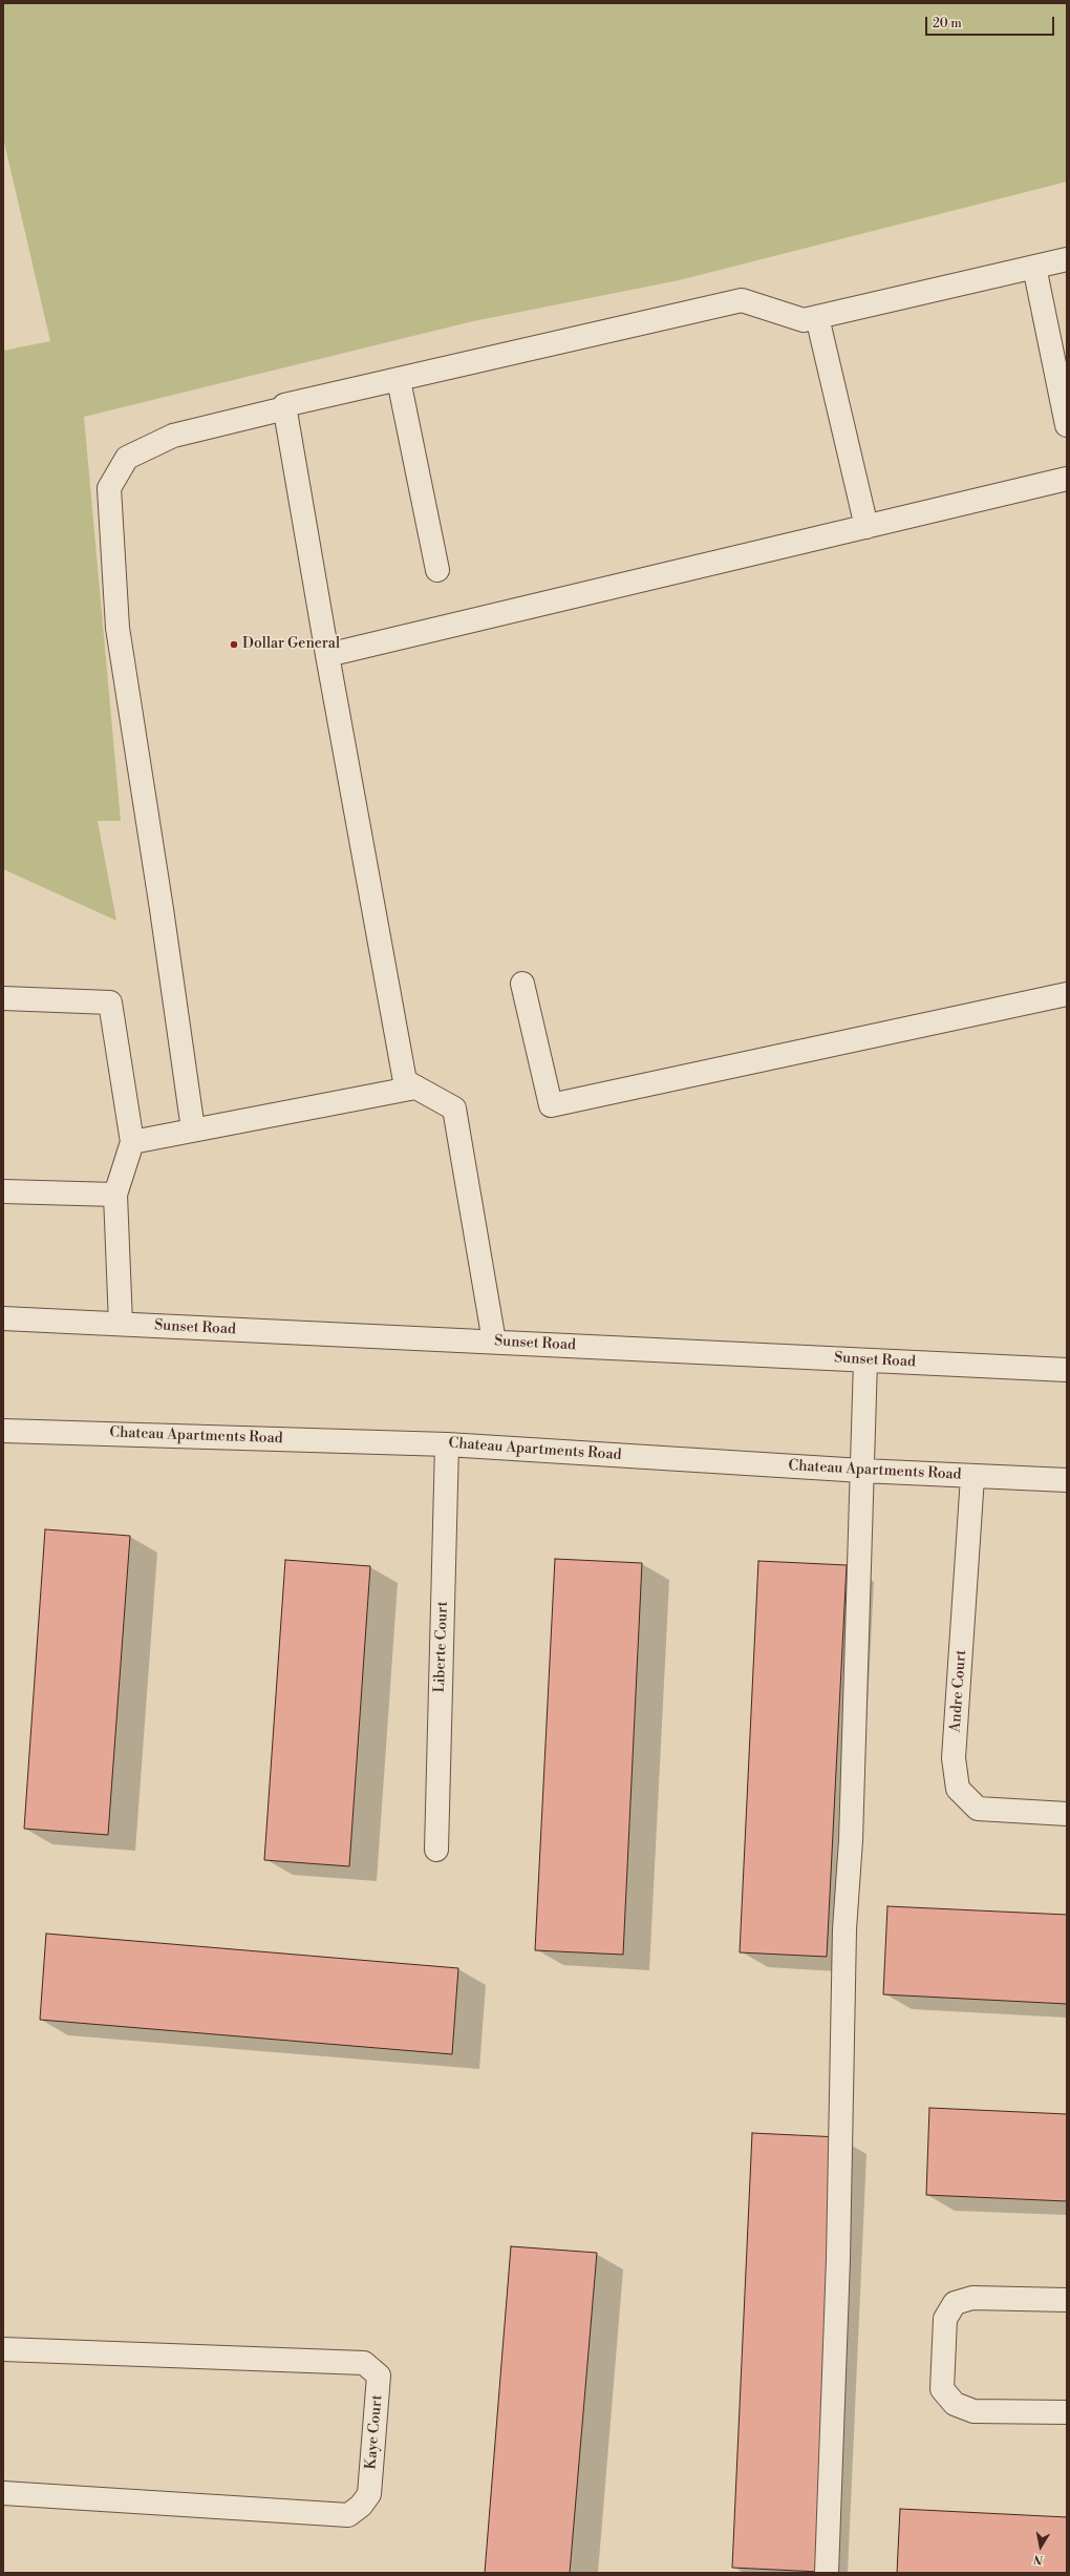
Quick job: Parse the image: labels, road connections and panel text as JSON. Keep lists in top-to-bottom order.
{
  "streets": {
    "street": [
      "Sunset Road",
      "Chateau Apartments Road",
      "Liberte Court",
      "Andre Court",
      "Kaye Court"
    ]
  },
  "crossings": [
    ["Chateau Apartments Road", "Liberte Court"],
    ["Chateau Apartments Road", "Andre Court"]
  ],
  "places": ["Dollar General"],
  "scale_bar": "20 m",
  "north": "bottom"
}
